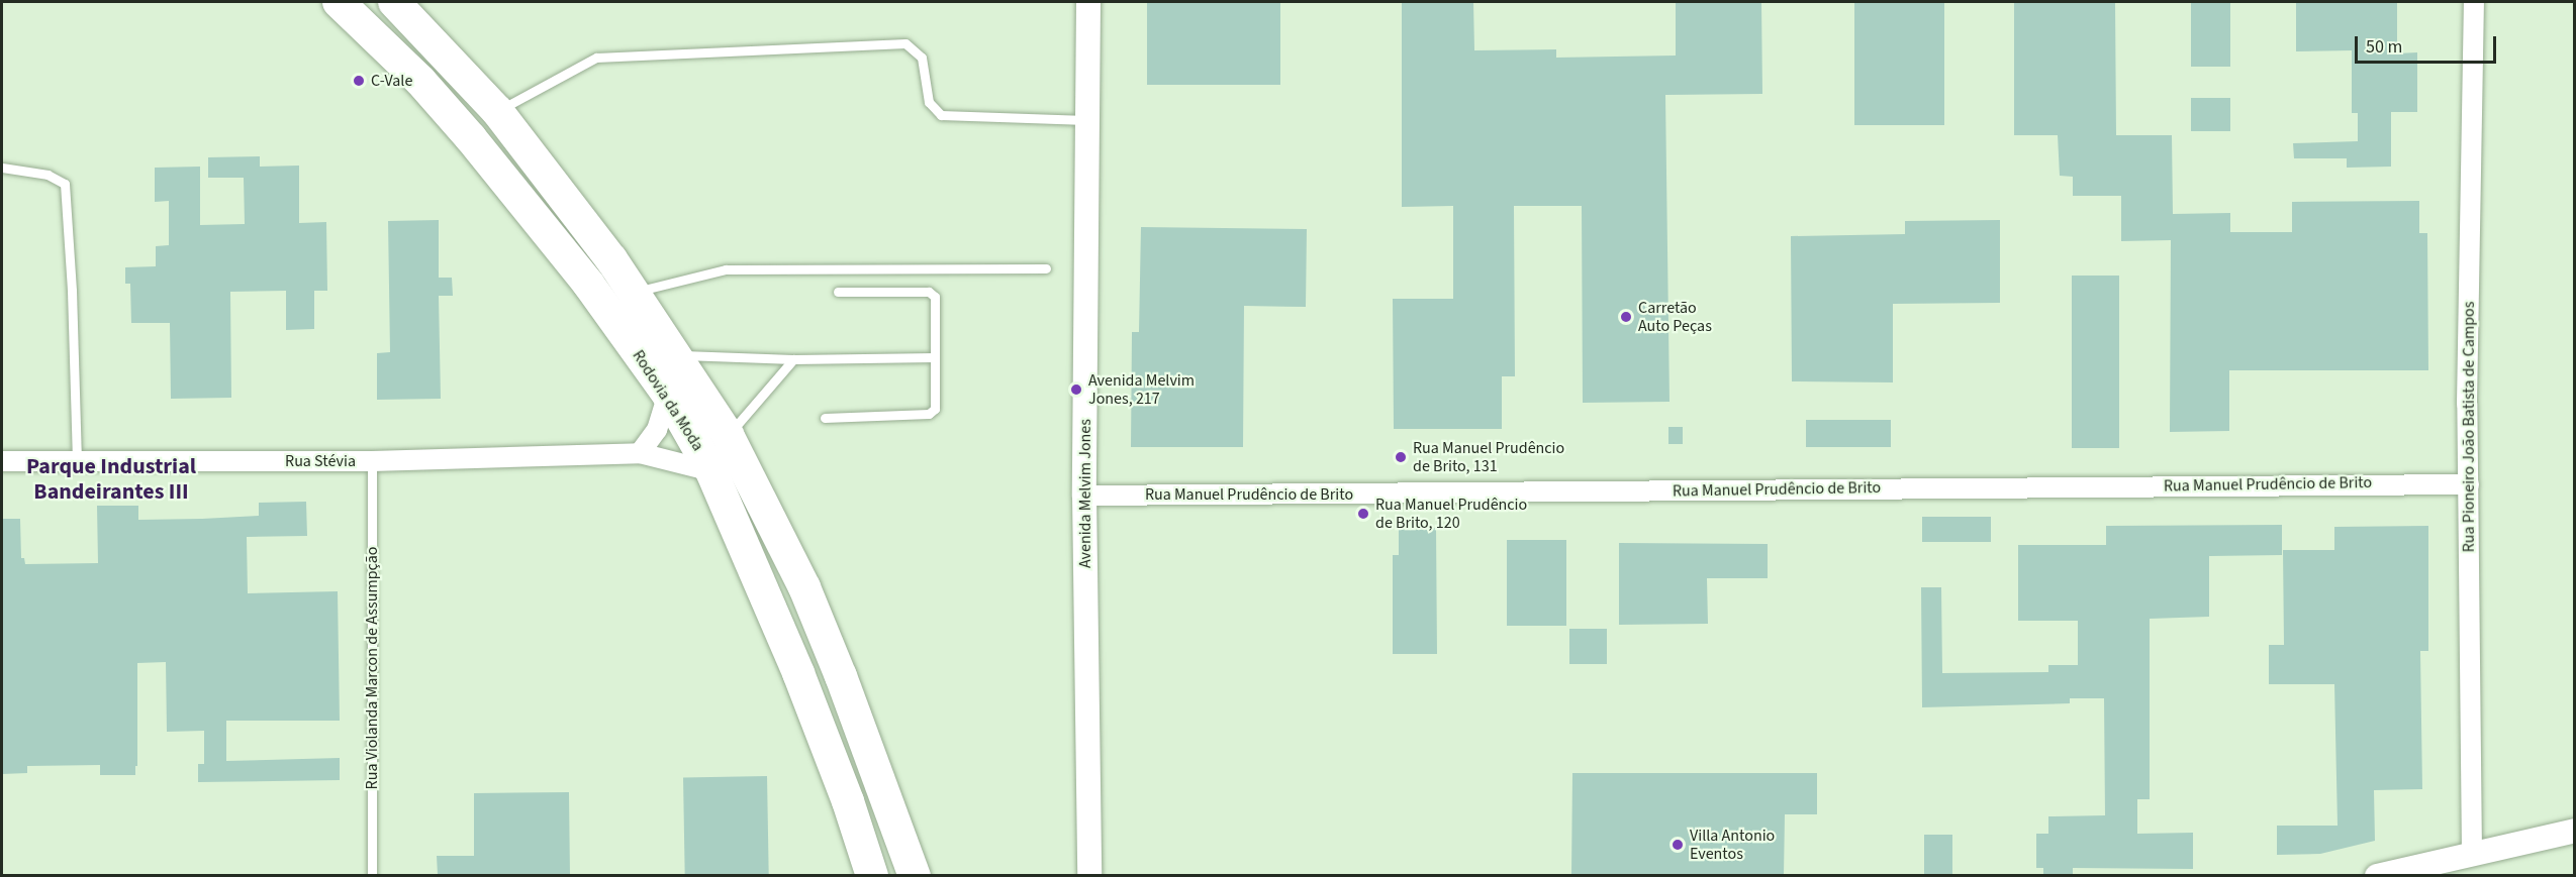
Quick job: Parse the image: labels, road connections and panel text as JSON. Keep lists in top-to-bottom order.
{
  "streets": {
    "highway": ["Rodovia da Moda"],
    "street": [
      "Rua Pioneiro João Batista de Campos",
      "Rua Stévia",
      "Rua Manuel Prudêncio de Brito",
      "Avenida Melvim Jones"
    ],
    "lane": ["Rua Violanda Marcon de Assumpção"]
  },
  "crossings": [
    ["Rodovia da Moda", "Rua Stévia"],
    ["Rua Pioneiro João Batista de Campos", "Rua Manuel Prudêncio de Brito"],
    ["Rua Stévia", "Rua Violanda Marcon de Assumpção"],
    ["Rua Manuel Prudêncio de Brito", "Avenida Melvim Jones"]
  ],
  "districts": ["Parque Industrial Bandeirantes III"],
  "places": [
    "C-Vale",
    "Carretão Auto Peças",
    "Avenida Melvim Jones, 217",
    "Rua Manuel Prudêncio de Brito, 131",
    "Rua Manuel Prudêncio de Brito, 120",
    "Villa Antonio Eventos"
  ],
  "scale_bar": "50 m"
}
